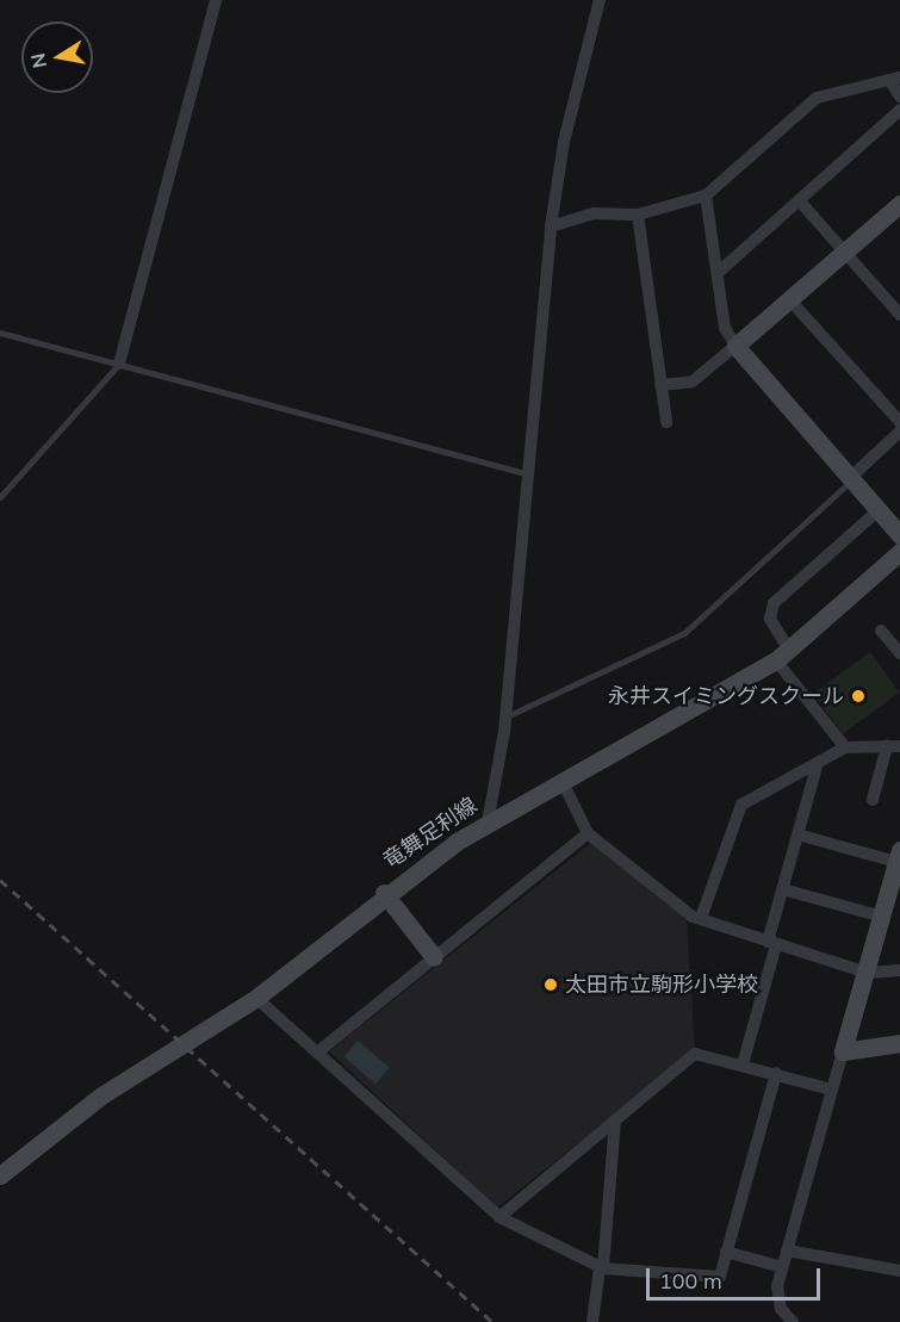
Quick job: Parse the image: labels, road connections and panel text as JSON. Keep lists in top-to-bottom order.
{
  "streets": {
    "main road": ["竜舞足利線"]
  },
  "places": ["永井スイミングスクール", "太田市立駒形小学校"],
  "scale_bar": "100 m",
  "north": "left"
}
